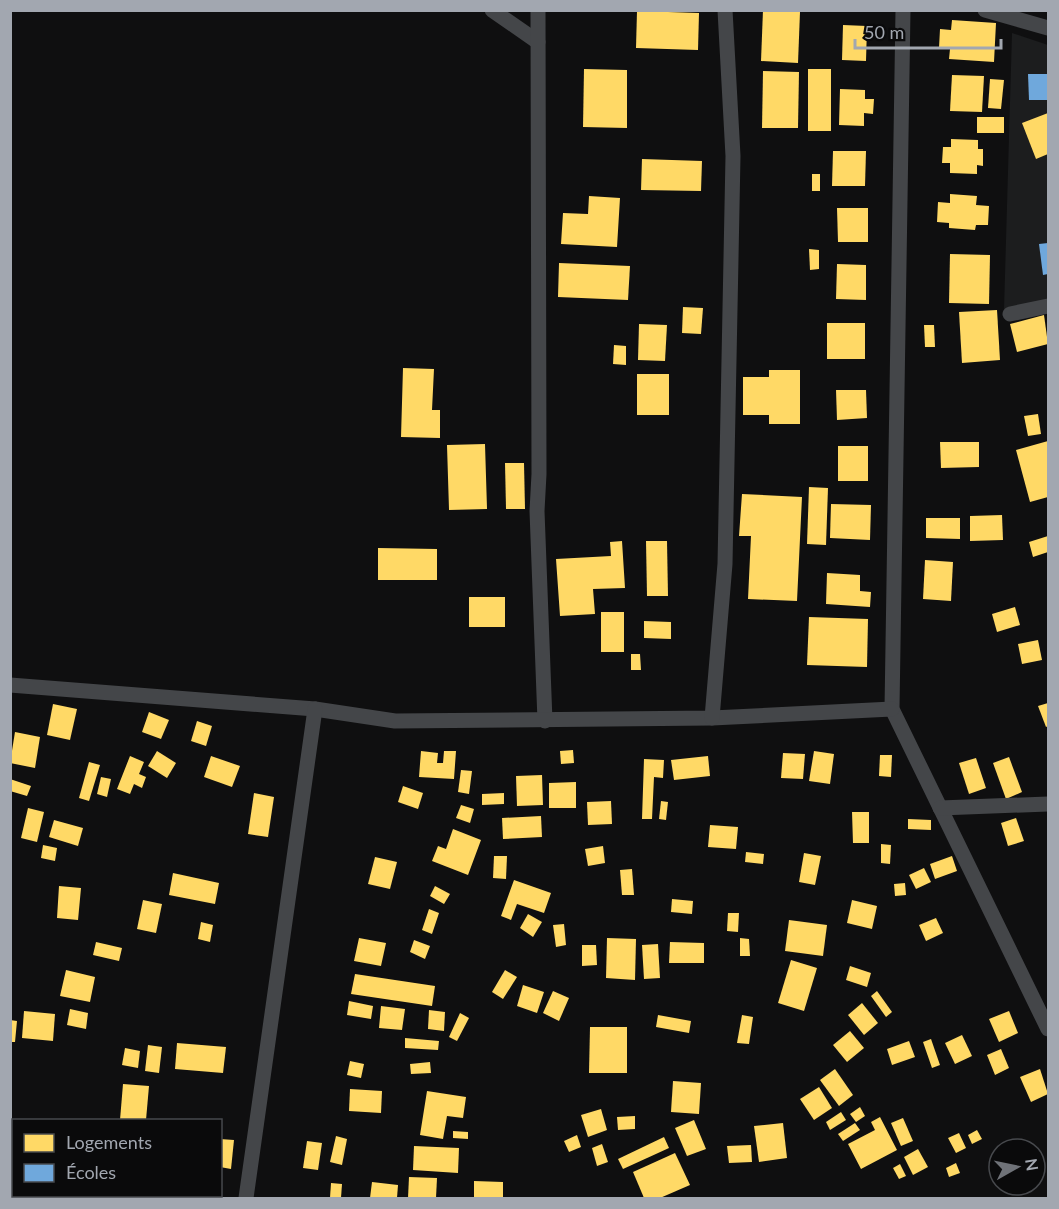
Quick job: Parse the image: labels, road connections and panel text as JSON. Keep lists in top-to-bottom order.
{
  "legend": ["Logements", "Écoles"],
  "scale_bar": "50 m",
  "north": "right"
}
